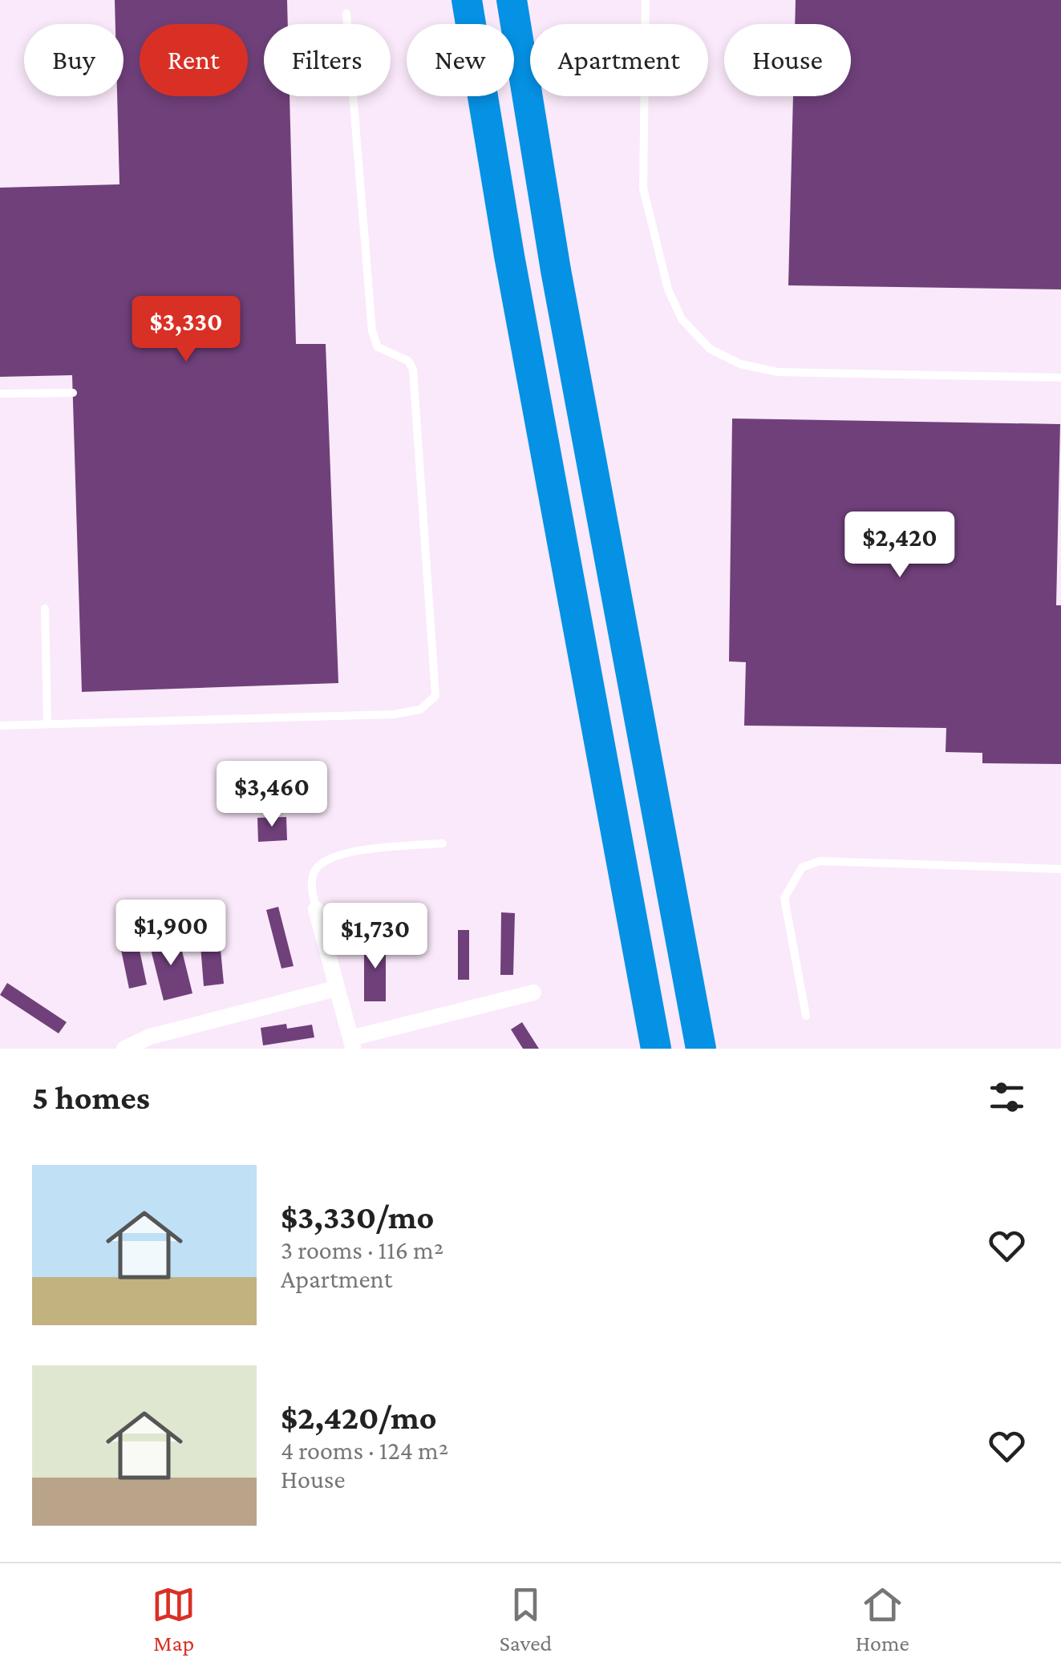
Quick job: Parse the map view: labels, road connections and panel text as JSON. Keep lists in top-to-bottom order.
{
  "page": {
    "chip": [
      "Buy",
      "Rent",
      "Filters",
      "New",
      "Apartment",
      "House"
    ],
    "price": [
      "$3,330",
      "$2,420",
      "$3,460",
      "$1,900",
      "$1,730"
    ],
    "heading": "5 homes",
    "list": [
      {
        "name": "$3,330/mo",
        "note": "3 rooms · 116 m² · Apartment"
      },
      {
        "name": "$2,420/mo",
        "note": "4 rooms · 124 m² · House"
      }
    ],
    "tabs": ["Map", "Saved", "Home"]
  }
}
